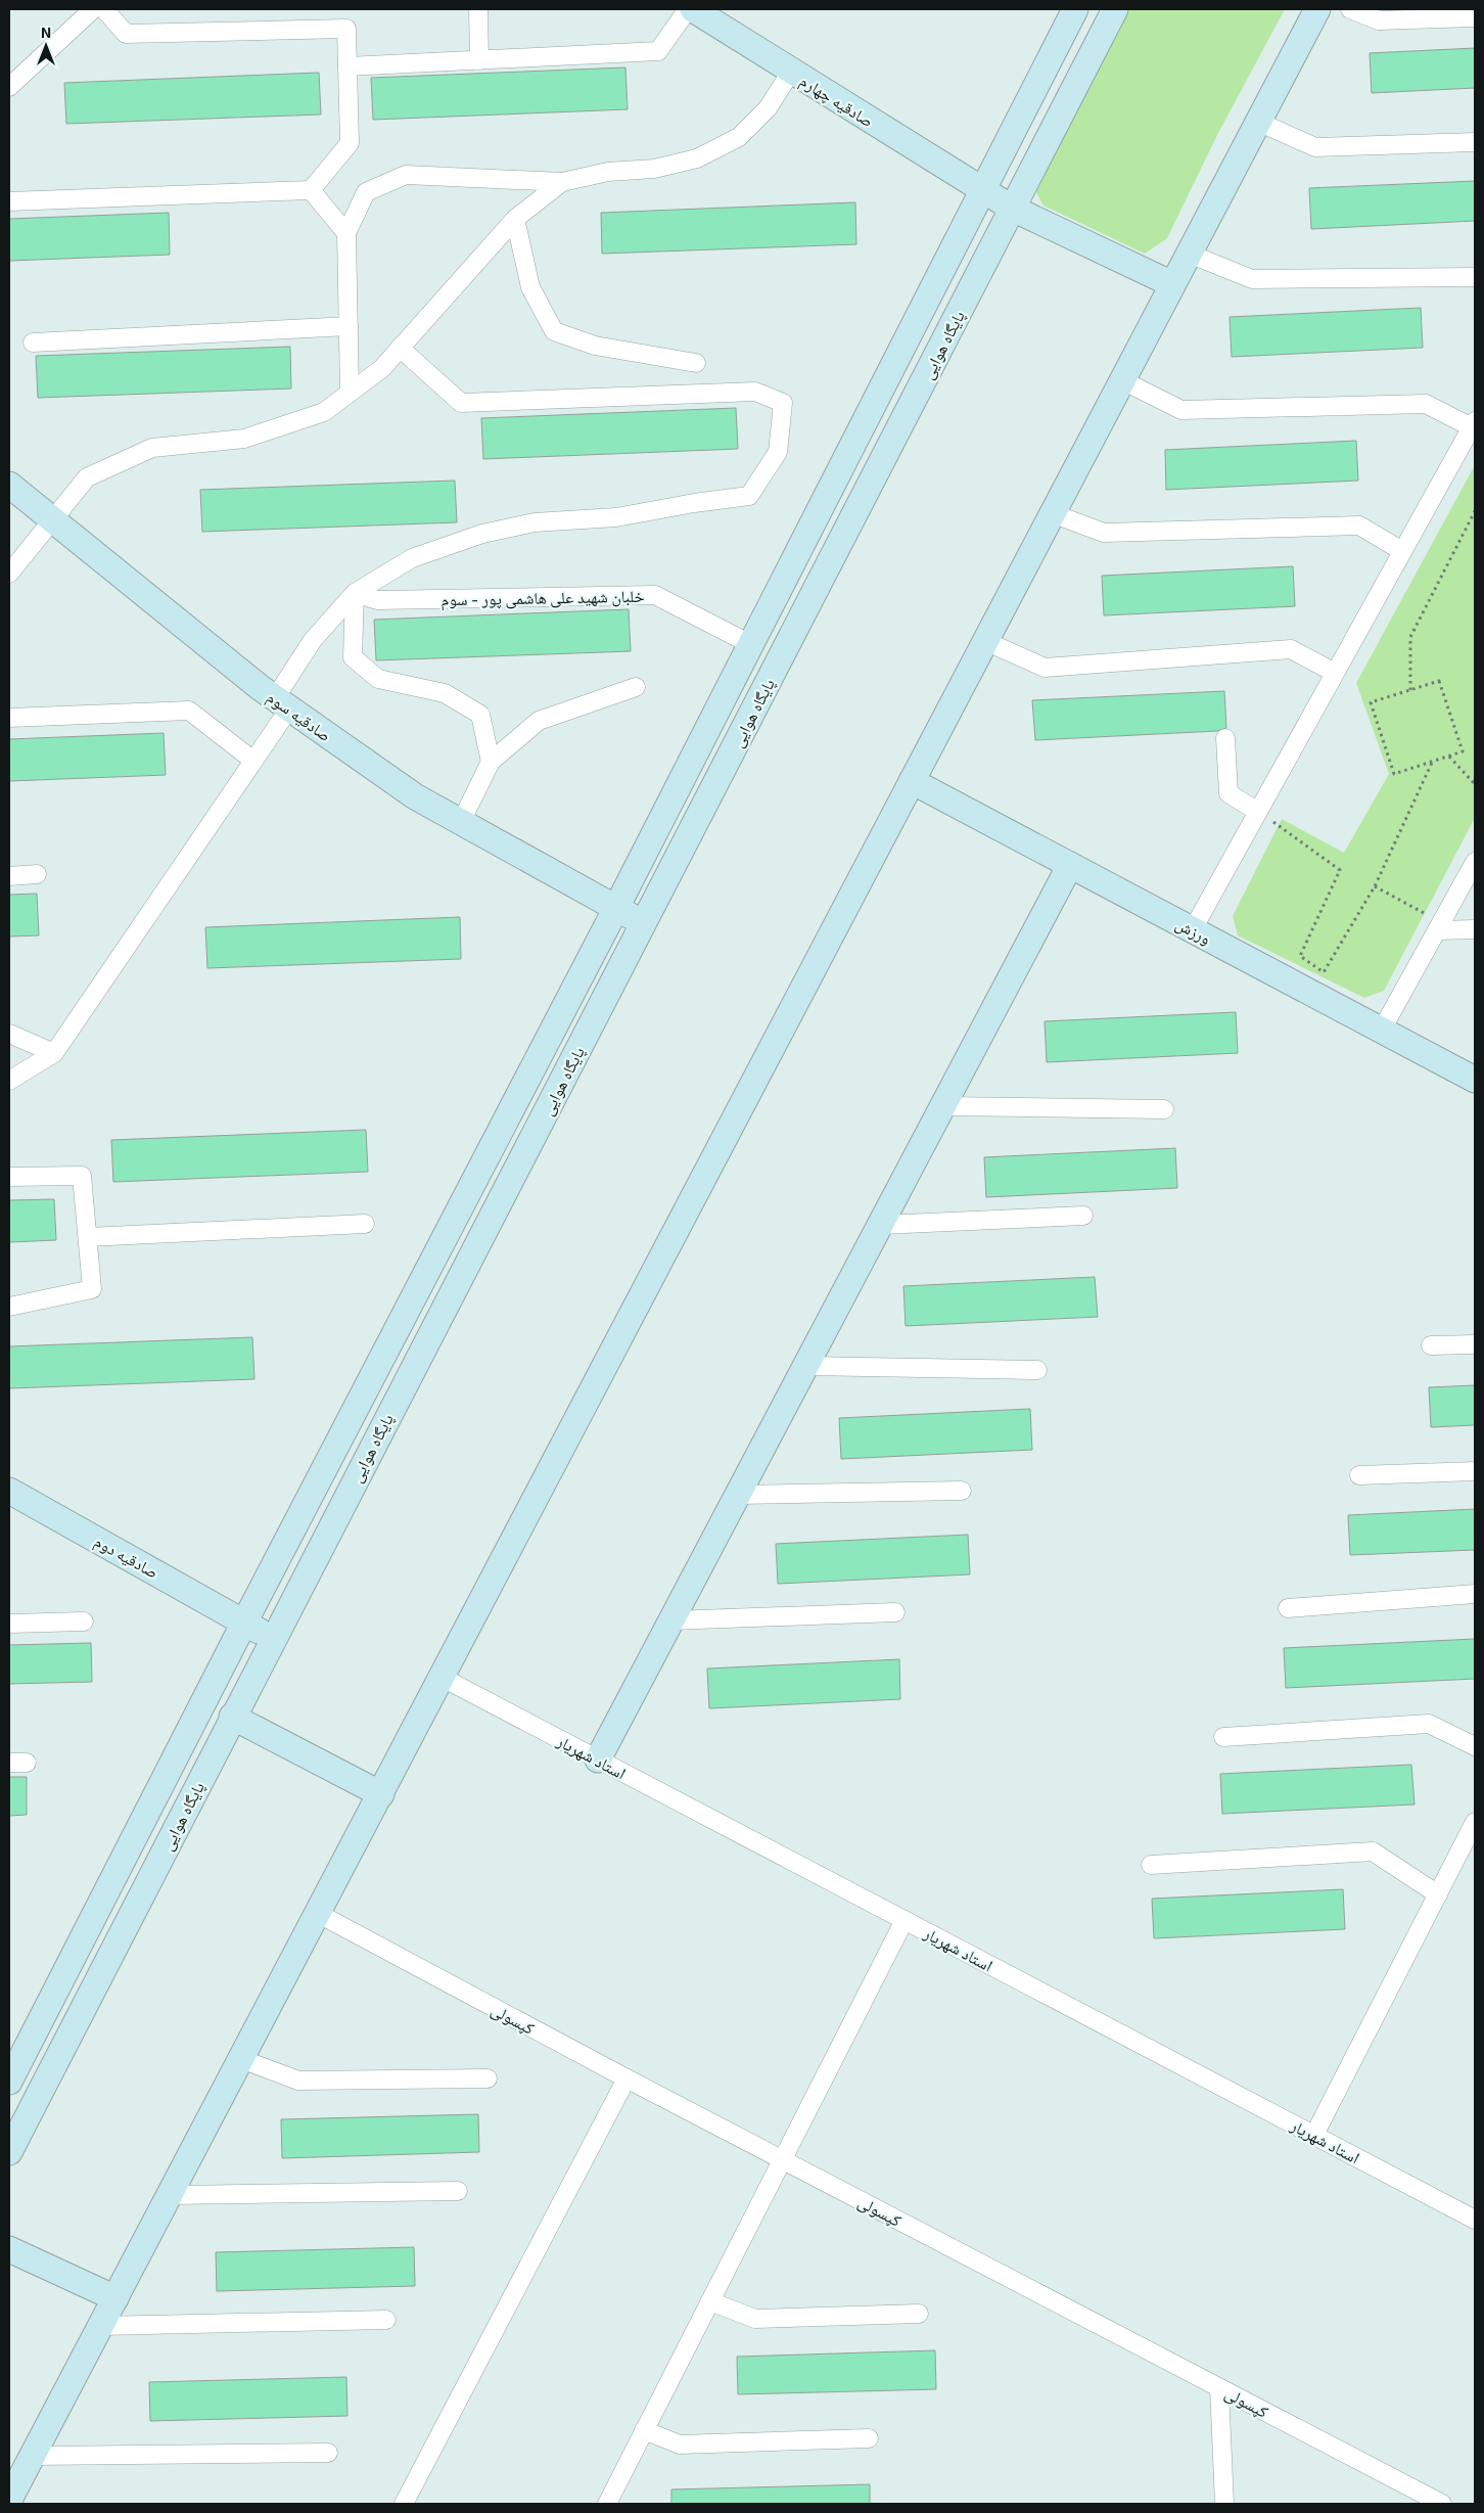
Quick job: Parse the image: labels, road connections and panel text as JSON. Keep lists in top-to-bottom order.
{
  "streets": {
    "street": [
      "صادقیه چهارم",
      "پایگاه هوایی",
      "خلبان شهید علی هاشمی پور - سوم",
      "صادقیه سوم",
      "ورزش",
      "صادقیه دوم",
      "استاد شهریار",
      "کپسولی"
    ]
  },
  "crossings": [
    ["صادقیه چهارم", "پایگاه هوایی"],
    ["پایگاه هوایی", "خلبان شهید علی هاشمی پور - سوم"],
    ["پایگاه هوایی", "صادقیه سوم"],
    ["پایگاه هوایی", "صادقیه دوم"]
  ],
  "north": "top"
}
